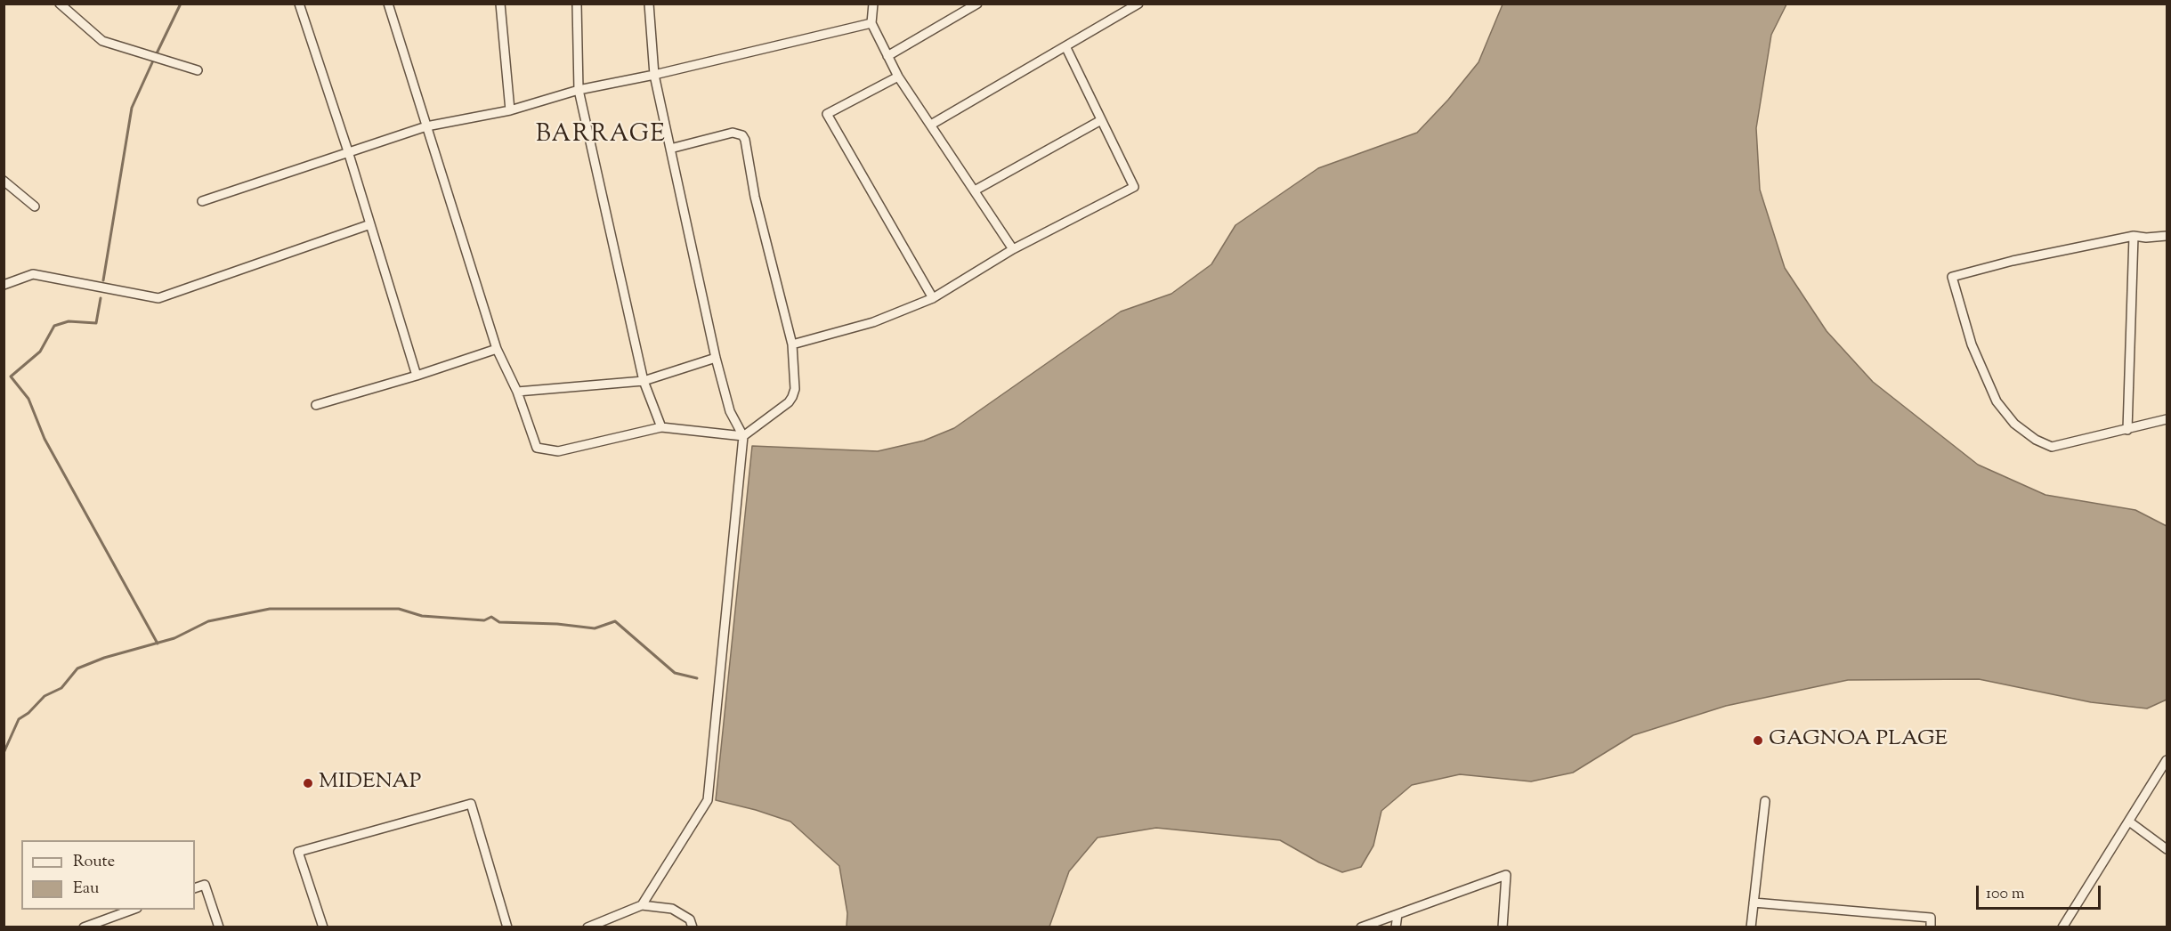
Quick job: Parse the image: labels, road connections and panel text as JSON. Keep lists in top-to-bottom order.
{
  "districts": ["BARRAGE"],
  "places": ["GAGNOA PLAGE", "MIDENAP"],
  "legend": ["Route", "Eau"],
  "scale_bar": "100 m"
}
